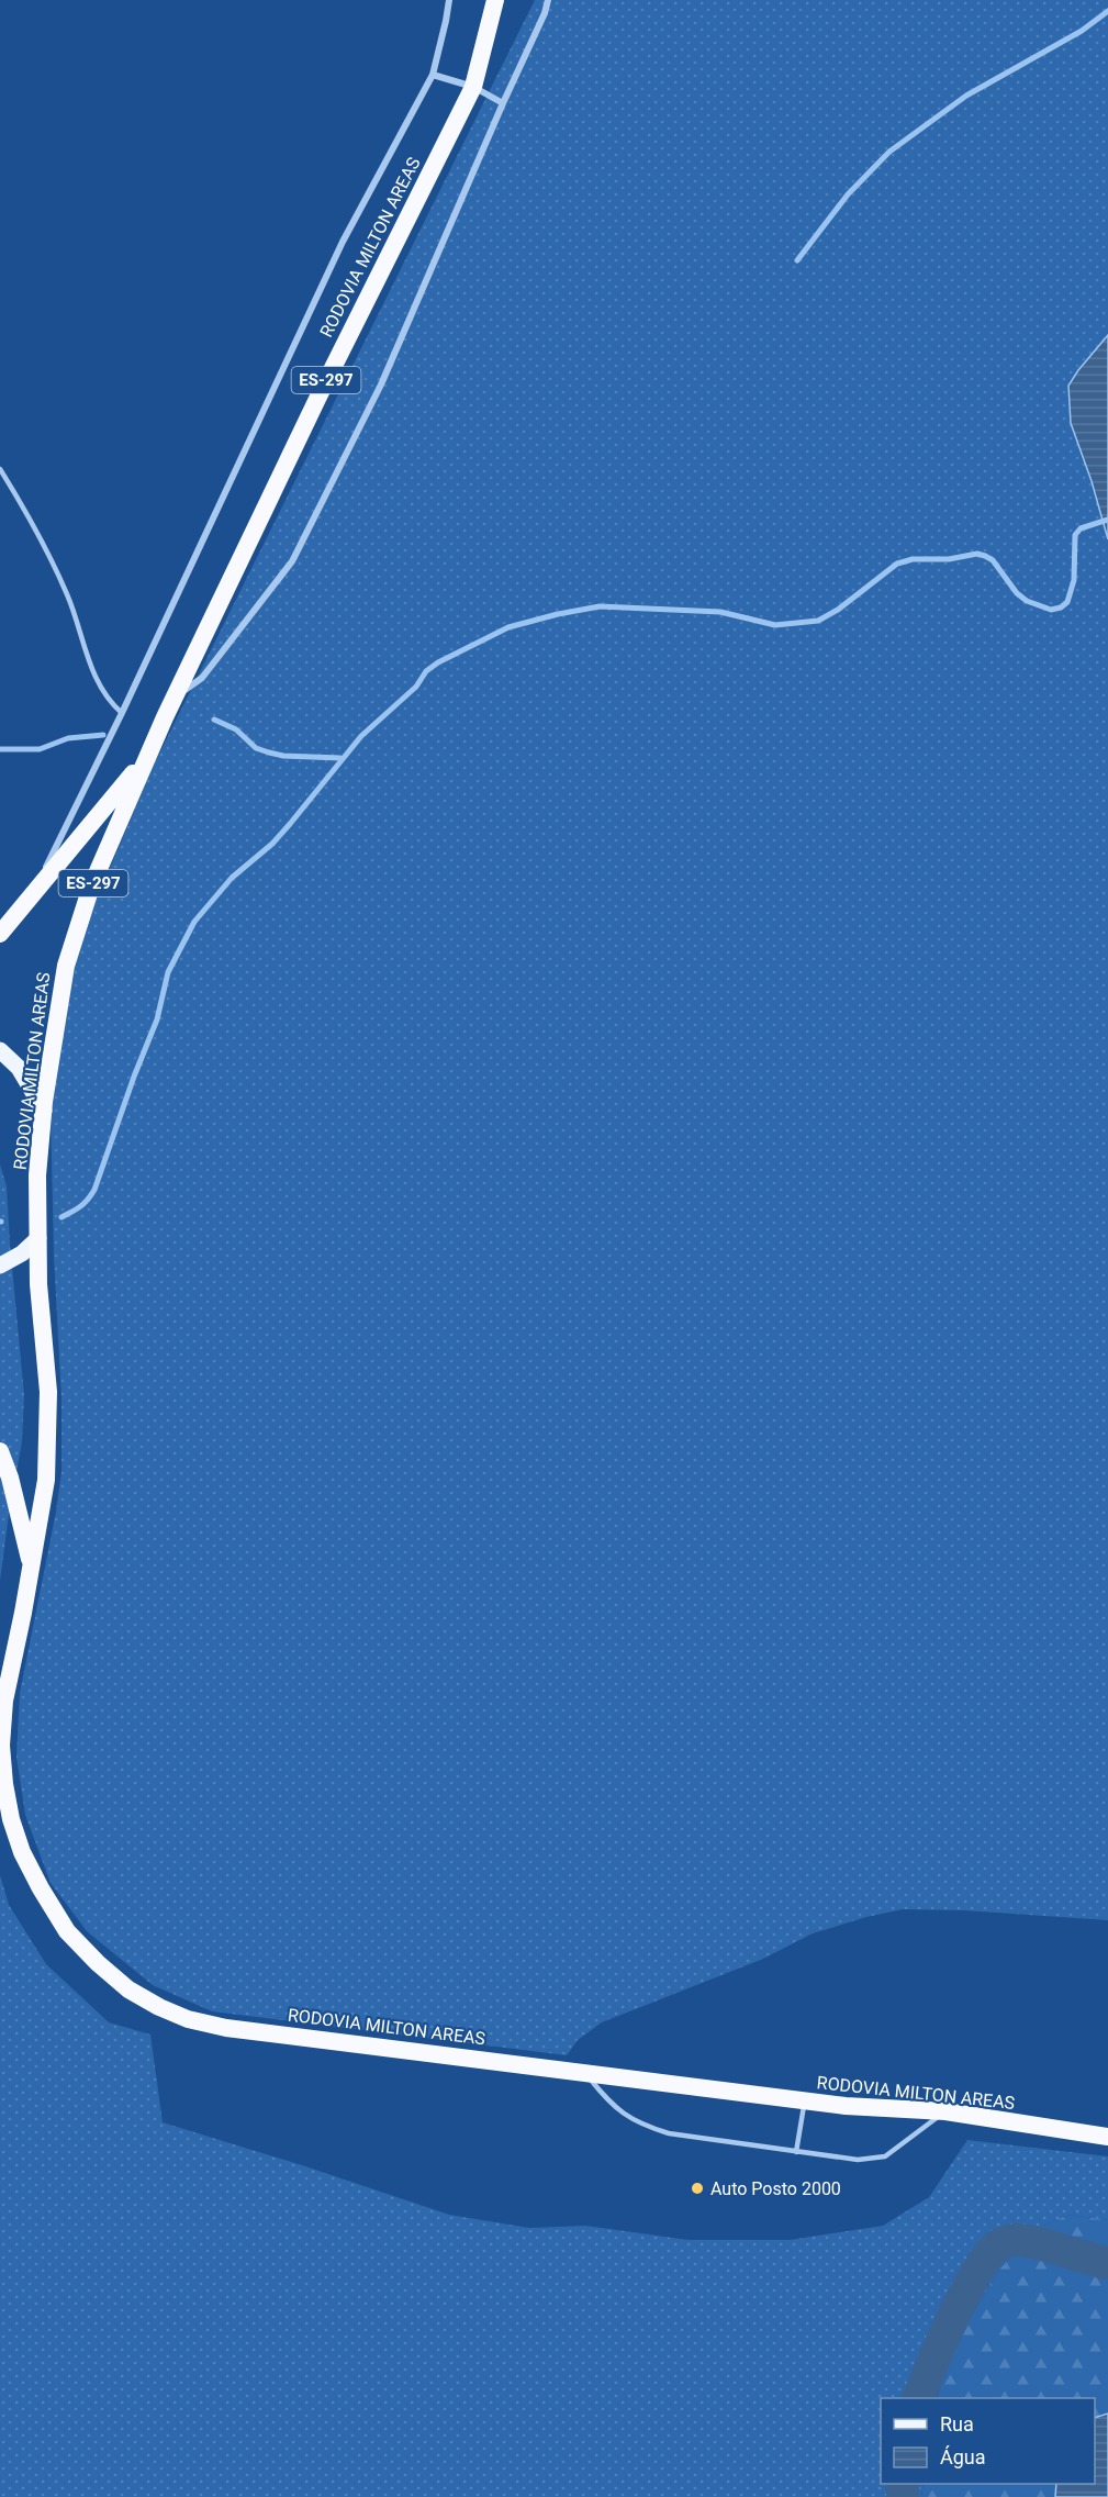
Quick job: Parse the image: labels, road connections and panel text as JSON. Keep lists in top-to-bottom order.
{
  "streets": {
    "highway": ["RODOVIA MILTON AREAS", "ES-297"]
  },
  "places": ["Auto Posto 2000"],
  "legend": ["Rua", "Água"]
}
